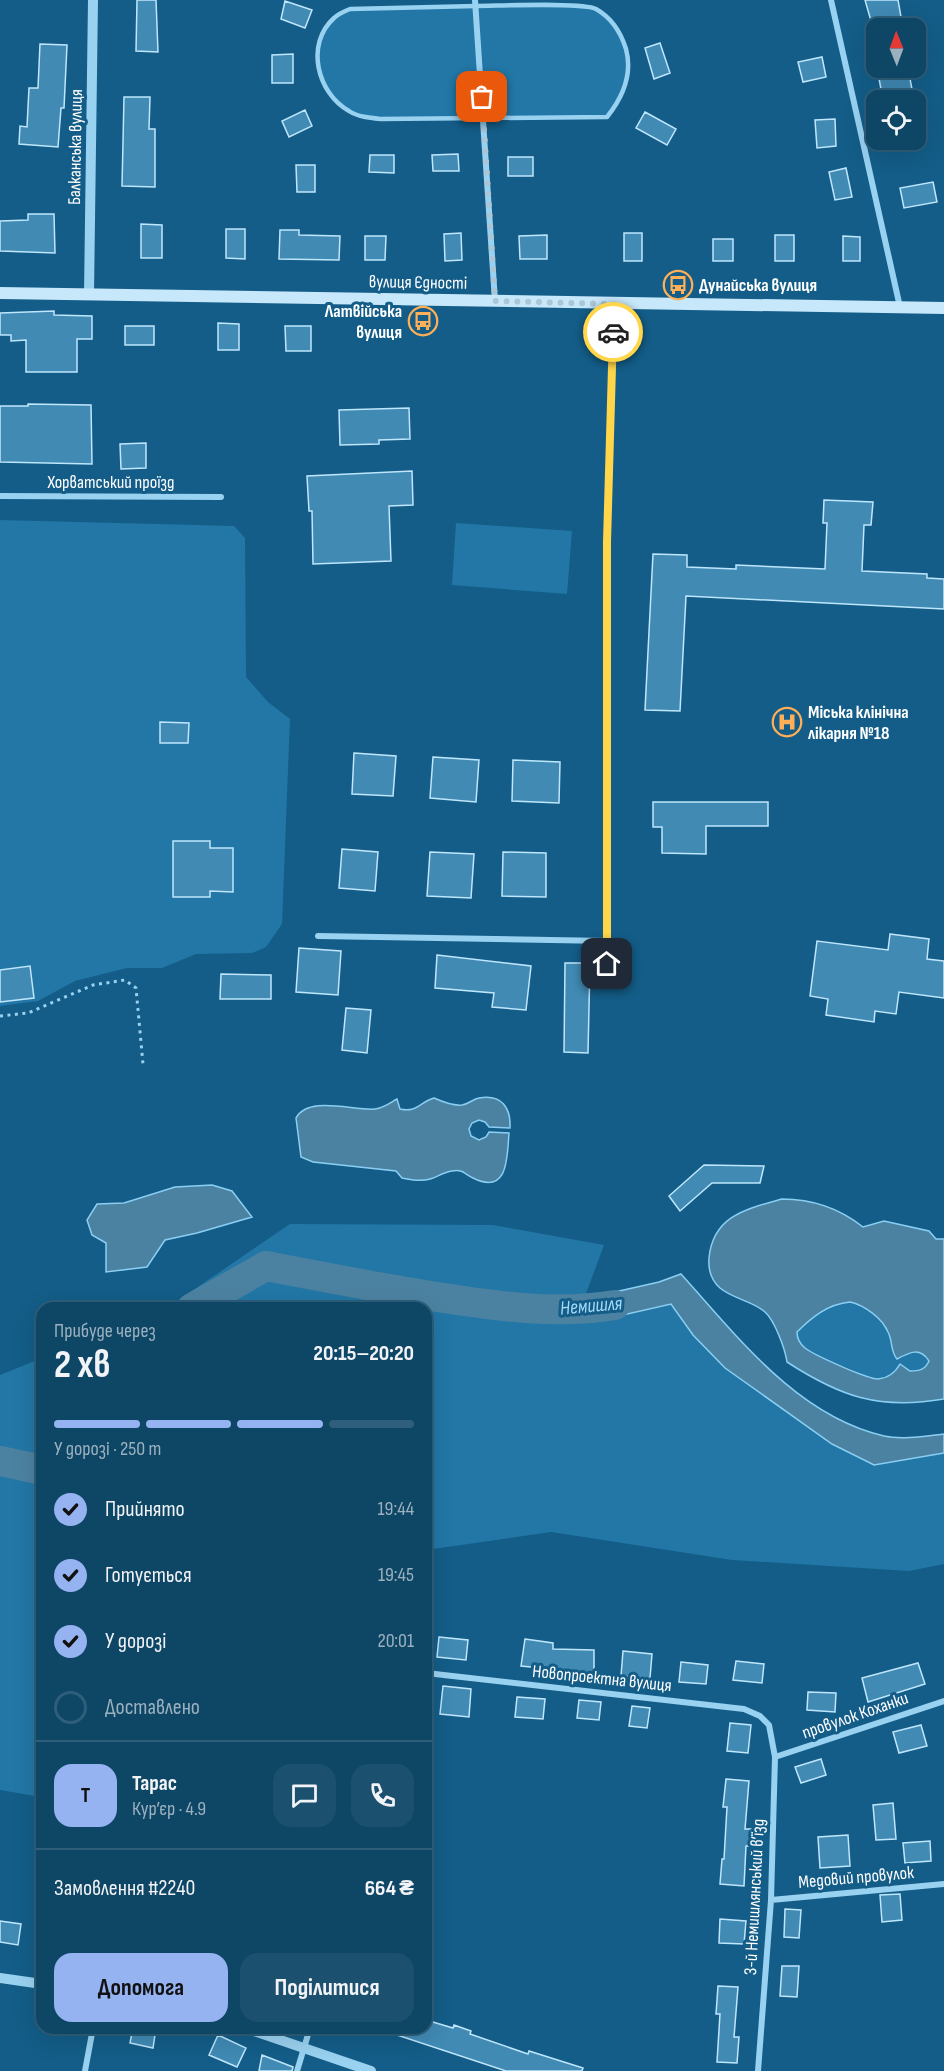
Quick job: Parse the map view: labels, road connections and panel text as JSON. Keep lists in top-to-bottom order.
{
  "streets": {
    "main road": ["вулиця Єдності"],
    "street": [
      "Балканська вулиця",
      "Хорватський проїзд",
      "Новопроектна вулиця",
      "провулок Коханки",
      "Медовий провулок",
      "3-й Немишлянський в’їзд"
    ]
  },
  "crossings": [
    ["Балканська вулиця", "вулиця Єдності"],
    ["Новопроектна вулиця", "3-й Немишлянський в’їзд"],
    ["провулок Коханки", "3-й Немишлянський в’їзд"],
    ["Медовий провулок", "3-й Немишлянський в’їзд"]
  ],
  "water": ["Немишля"],
  "places": {
    "bus stop": ["Дунайська вулиця", "Латвійська вулиця"],
    "hospital": ["Міська клінічна лікарня №18"]
  },
  "north": "top",
  "page": {
    "heading": ["2 хв", "Прибуде через", "20:15–20:20"],
    "panel": [
      "Тарас",
      "Кур’єр · 4.9",
      "Замовлення #2240",
      "664 ₴"
    ],
    "bar": "У дорозі · 250 m",
    "list": [
      ["Прийнято", "19:44"],
      ["Готується", "19:45"],
      ["У дорозі", "20:01"],
      "Доставлено"
    ],
    "round": "Т",
    "buttons": ["Допомога", "Поділитися"]
  }
}
